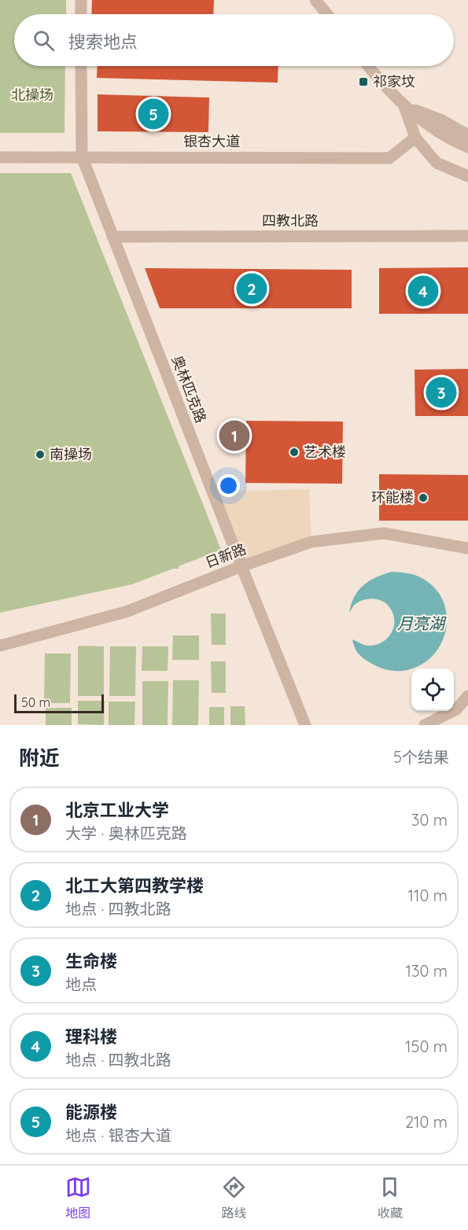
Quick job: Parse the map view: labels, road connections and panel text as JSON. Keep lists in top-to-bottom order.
{
  "streets": {
    "street": [
      "银杏大道",
      "四教北路",
      "奥林匹克路",
      "日新路"
    ]
  },
  "crossings": [
    ["银杏大道", "奥林匹克路"],
    ["四教北路", "奥林匹克路"],
    ["奥林匹克路", "日新路"]
  ],
  "water": ["月亮湖"],
  "parks": ["北操场"],
  "places": {
    "transit": ["祁家坟"],
    "other": ["艺术楼", "南操场", "环能楼"]
  },
  "scale_bar": "50 m",
  "page": {
    "search": "搜索地点",
    "pins": [
      "5",
      "2",
      "4",
      "3",
      "1"
    ],
    "scale": "50 m",
    "heading": ["附近", "5个结果"],
    "list": [
      {
        "mark": "1",
        "name": "北京工业大学",
        "note": "大学 · 奥林匹克路",
        "value": "30 m"
      },
      {
        "mark": "2",
        "name": "北工大第四教学楼",
        "note": "地点 · 四教北路",
        "value": "110 m"
      },
      {
        "mark": "3",
        "name": "生命楼",
        "note": "地点",
        "value": "130 m"
      },
      {
        "mark": "4",
        "name": "理科楼",
        "note": "地点 · 四教北路",
        "value": "150 m"
      },
      {
        "mark": "5",
        "name": "能源楼",
        "note": "地点 · 银杏大道",
        "value": "210 m"
      }
    ],
    "nav": ["地图", "路线", "收藏"]
  }
}
